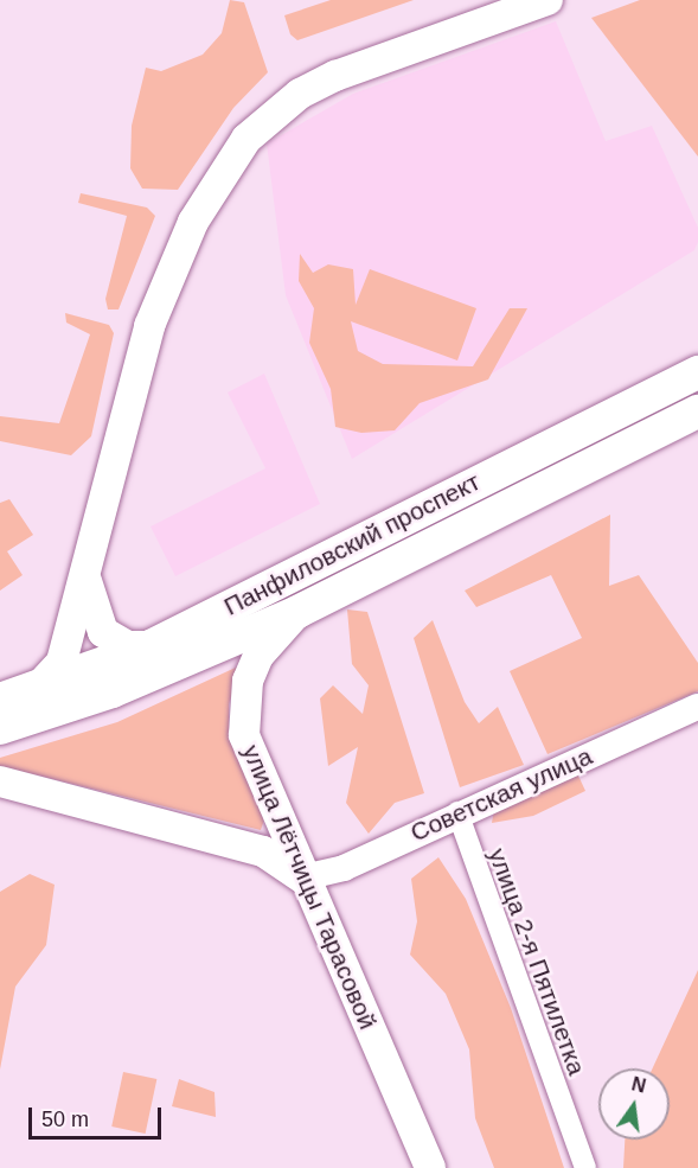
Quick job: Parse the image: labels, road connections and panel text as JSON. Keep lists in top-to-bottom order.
{
  "streets": {
    "main road": ["Панфиловский проспект", "улица Лётчицы Тарасовой"],
    "street": ["Советская улица", "улица 2-я Пятилетка"]
  },
  "crossings": [
    ["Панфиловский проспект", "улица Лётчицы Тарасовой"],
    ["Советская улица", "улица Лётчицы Тарасовой"],
    ["Советская улица", "улица 2-я Пятилетка"]
  ],
  "scale_bar": "50 m",
  "north": "top"
}
